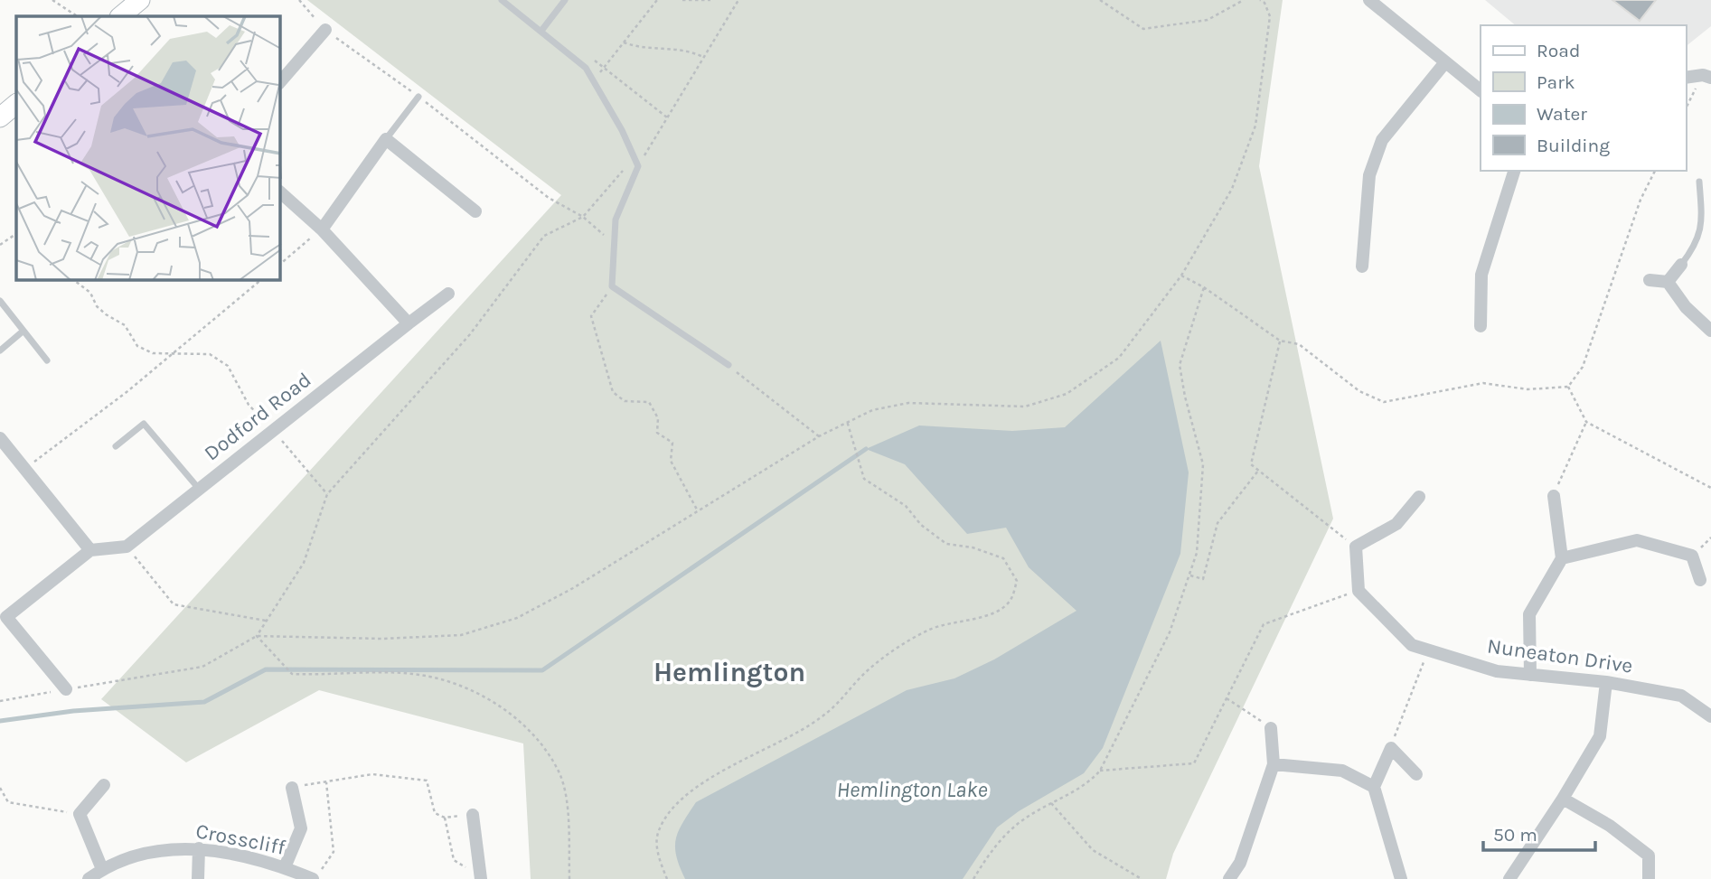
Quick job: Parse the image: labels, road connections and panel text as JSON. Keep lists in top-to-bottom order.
{
  "streets": {
    "street": ["Dodford Road", "Nuneaton Drive", "Crosscliff"]
  },
  "districts": ["Hemlington"],
  "water": ["Hemlington Lake"],
  "legend": [
    "Road",
    "Park",
    "Water",
    "Building"
  ],
  "scale_bar": "50 m"
}
